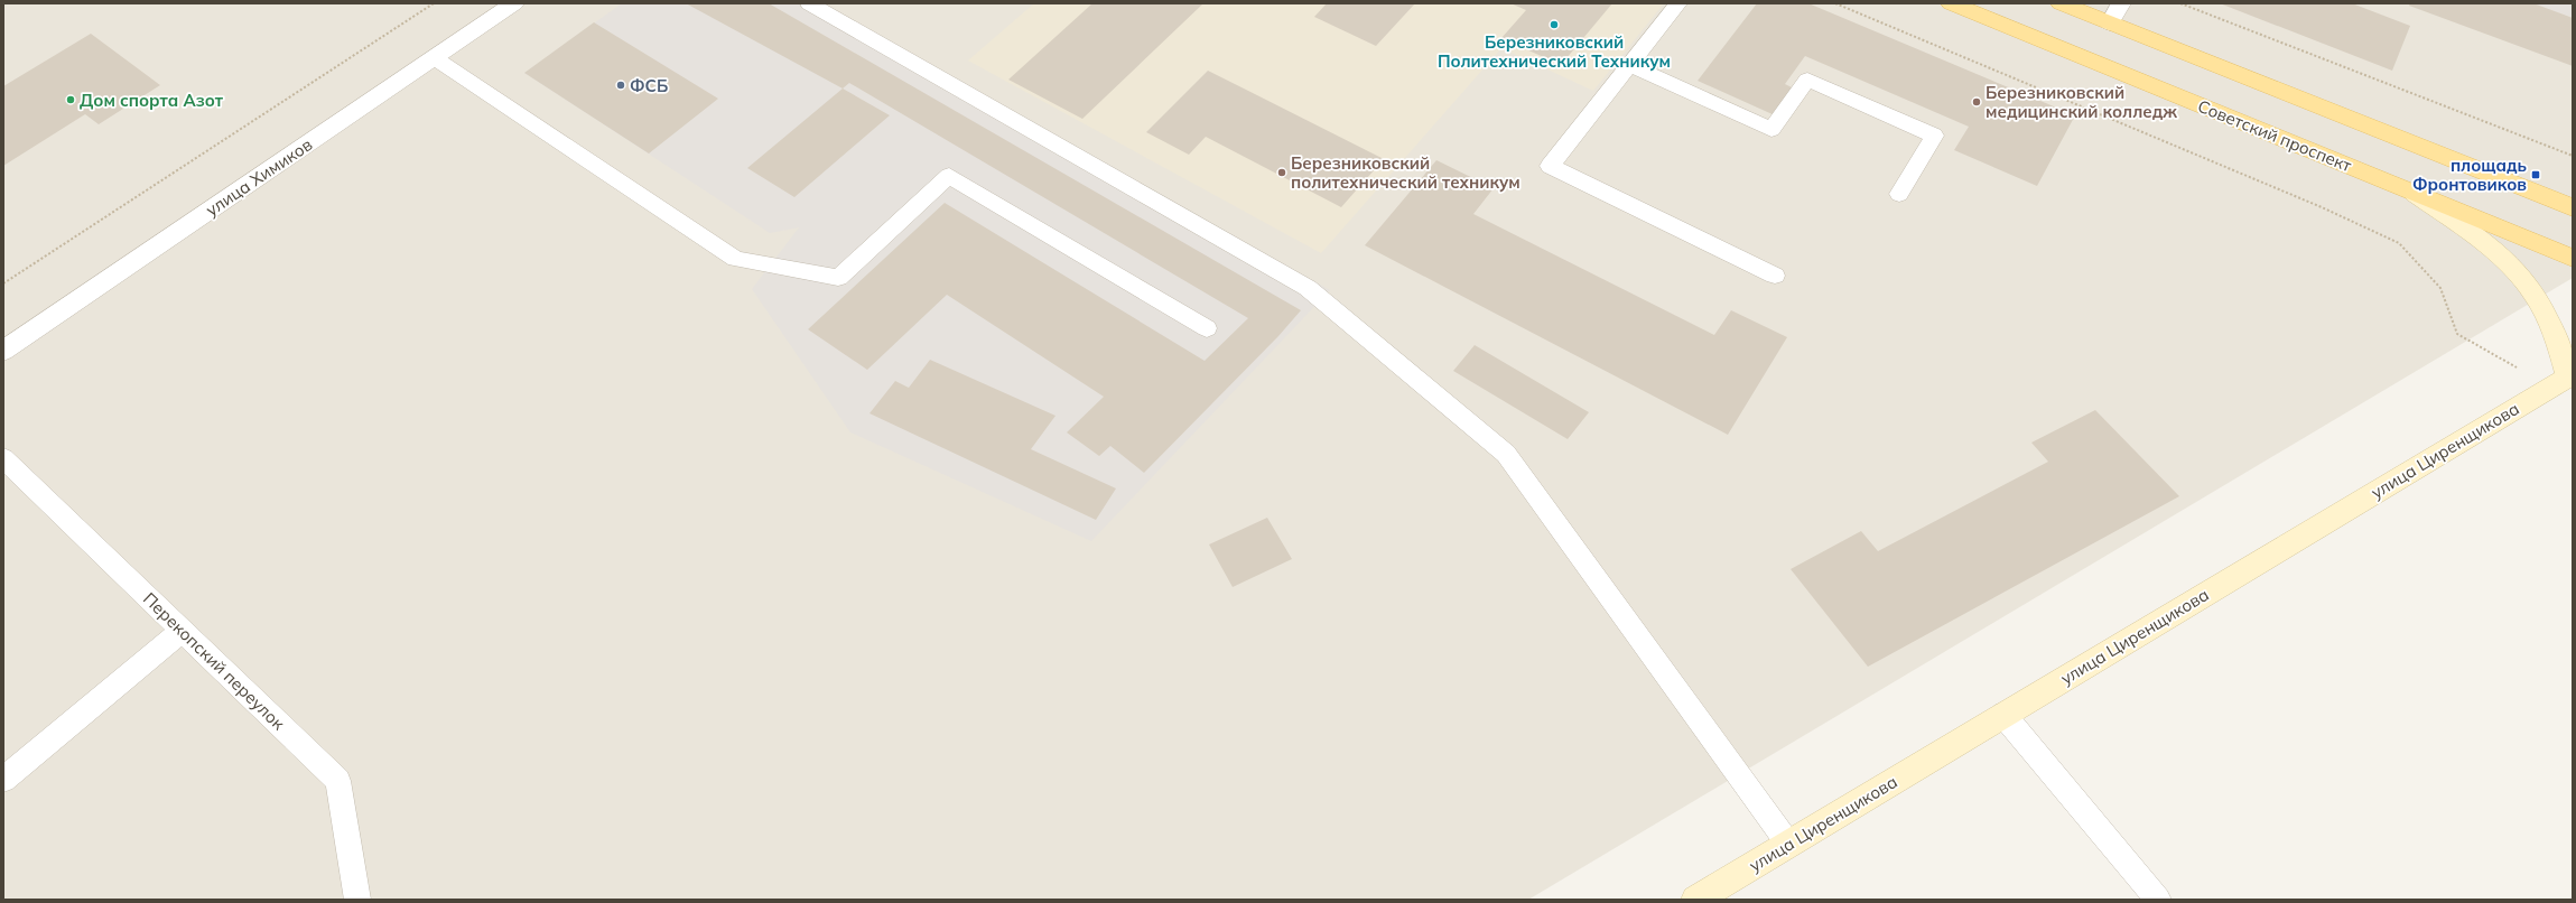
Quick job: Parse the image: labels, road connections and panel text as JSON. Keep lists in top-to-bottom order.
{
  "streets": {
    "main road": ["Советский проспект"],
    "street": ["улица Химиков", "улица Циренщикова"],
    "lane": ["Перекопский переулок"]
  },
  "places": {
    "other": [
      "Березниковский Политехнический Техникум",
      "ФСБ",
      "Дом спорта Азот",
      "Березниковский медицинский колледж",
      "Березниковский политехнический техникум"
    ],
    "transit": ["площадь Фронтовиков"]
  }
}
